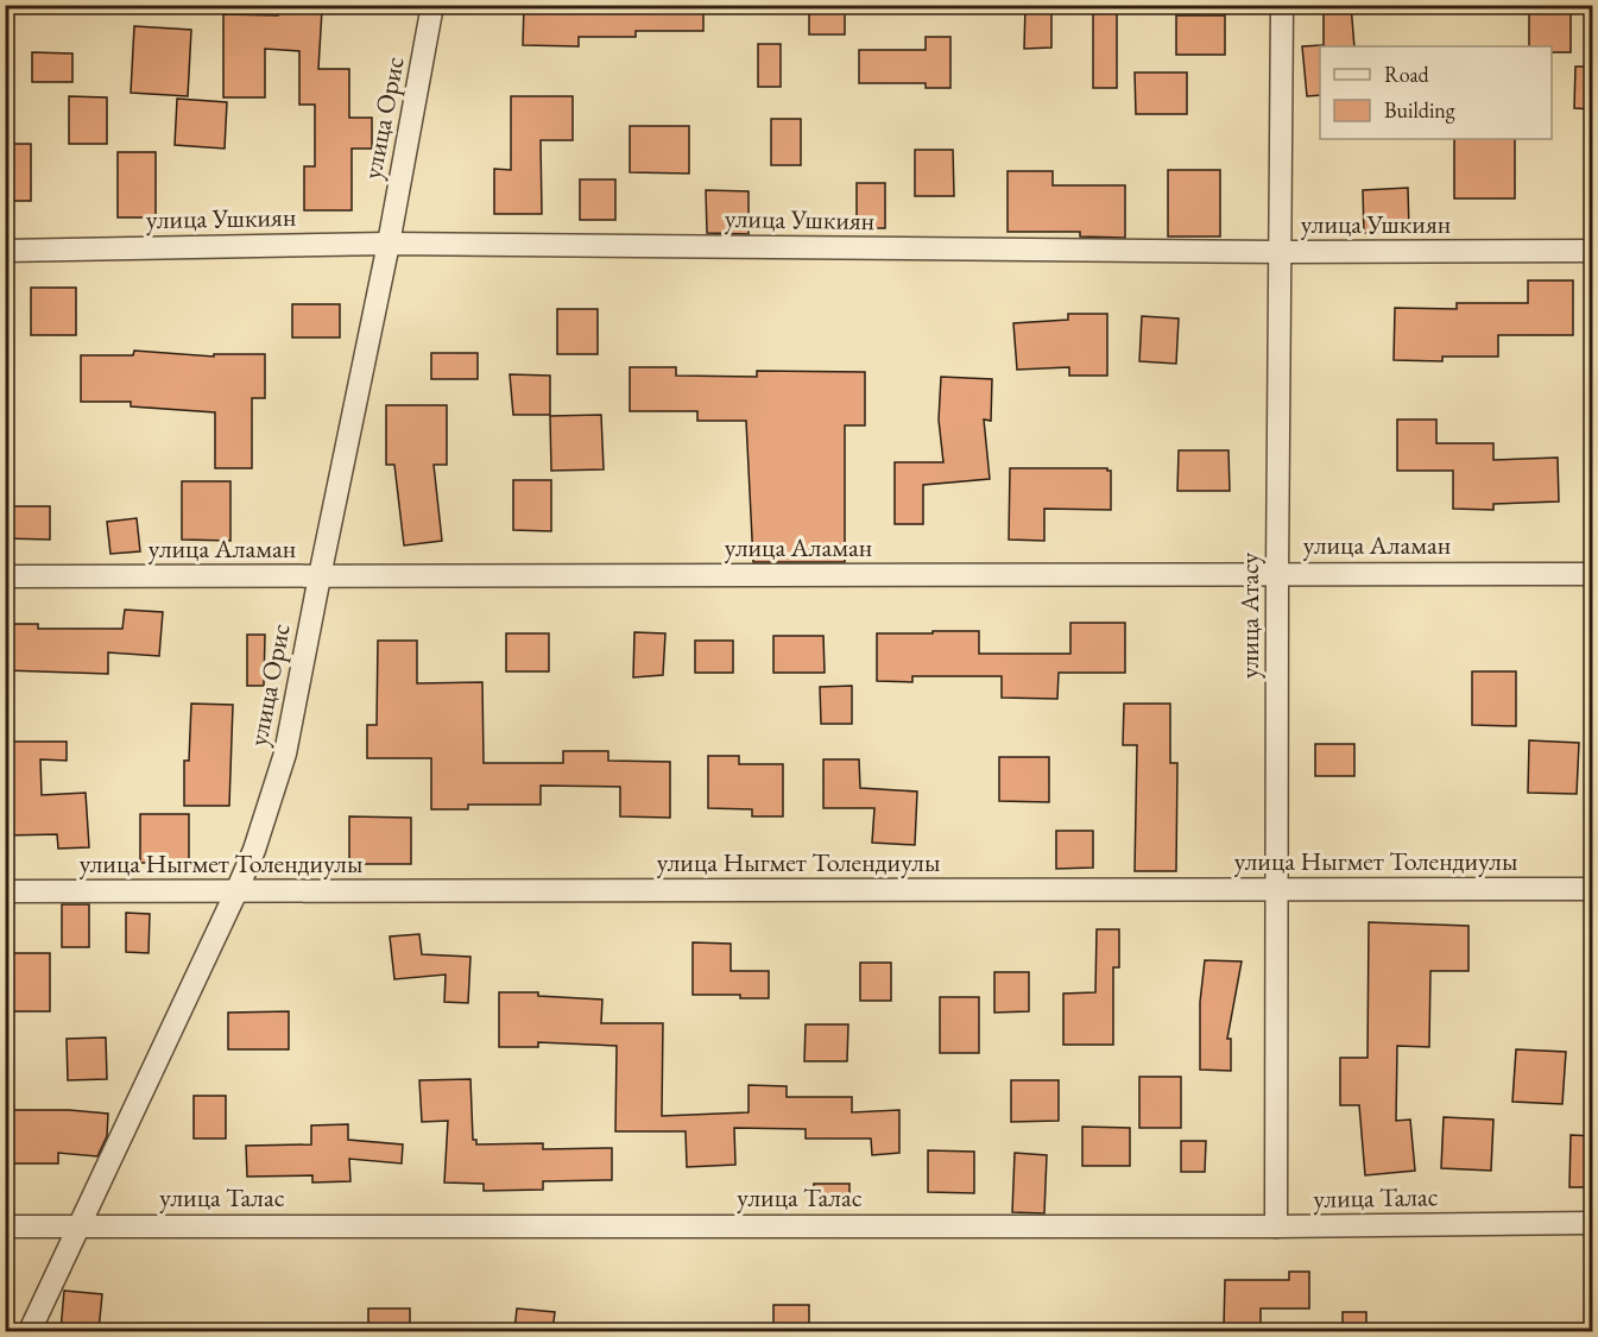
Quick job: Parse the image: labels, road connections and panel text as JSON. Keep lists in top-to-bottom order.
{
  "streets": {
    "street": [
      "улица Орис",
      "улица Ушкиян",
      "улица Аламан",
      "улица Атасу",
      "улица Ныгмет Толендиулы",
      "улица Талас"
    ]
  },
  "crossings": [
    ["улица Орис", "улица Ушкиян"],
    ["улица Орис", "улица Аламан"],
    ["улица Орис", "улица Ныгмет Толендиулы"],
    ["улица Орис", "улица Талас"],
    ["улица Ушкиян", "улица Атасу"],
    ["улица Аламан", "улица Атасу"],
    ["улица Атасу", "улица Ныгмет Толендиулы"],
    ["улица Атасу", "улица Талас"]
  ],
  "legend": ["Road", "Building"]
}
